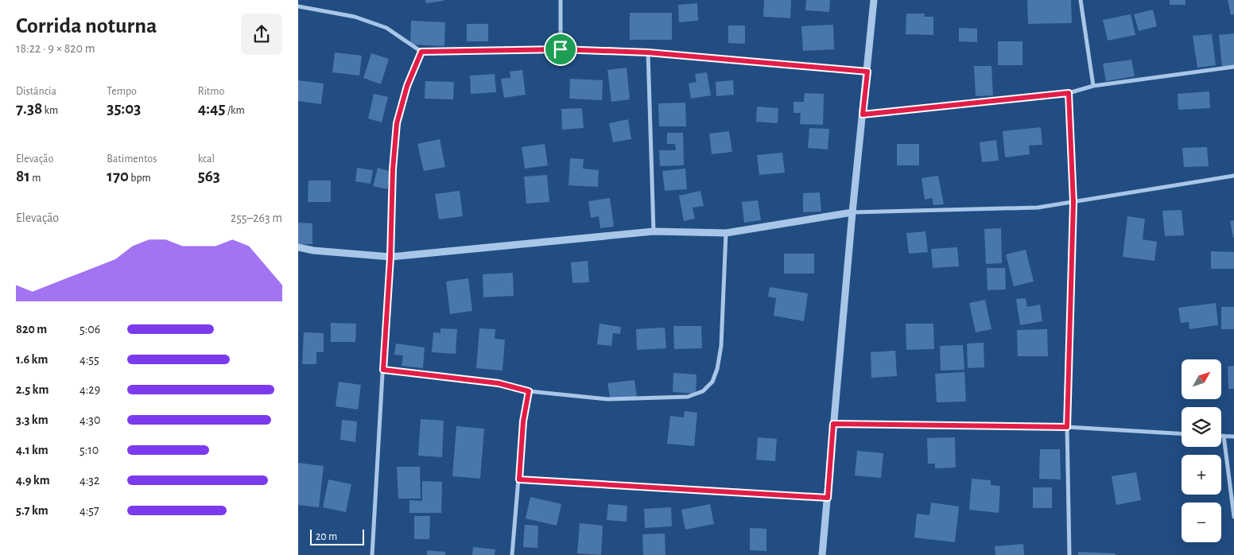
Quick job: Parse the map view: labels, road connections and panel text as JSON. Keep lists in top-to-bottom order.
{
  "scale_bar": "20 m",
  "north": "top right",
  "page": {
    "heading": ["Corrida noturna", "18:22 · 9 × 820 m"],
    "stats": [
      ["Distância", "7.38 km"],
      ["Tempo", "35:03"],
      ["Ritmo", "4:45 /km"],
      ["Elevação", "81 m"],
      ["Batimentos", "170 bpm"],
      ["kcal", "563"]
    ],
    "chart": ["Elevação", "255–263 m"],
    "list": [
      {
        "name": "820 m",
        "note": "5:06"
      },
      {
        "name": "1.6 km",
        "note": "4:55"
      },
      {
        "name": "2.5 km",
        "note": "4:29"
      },
      {
        "name": "3.3 km",
        "note": "4:30"
      },
      {
        "name": "4.1 km",
        "note": "5:10"
      },
      {
        "name": "4.9 km",
        "note": "4:32"
      },
      {
        "name": "5.7 km",
        "note": "4:57"
      }
    ],
    "map_buttons": ["+", "−"],
    "scale": "20 m"
  }
}
